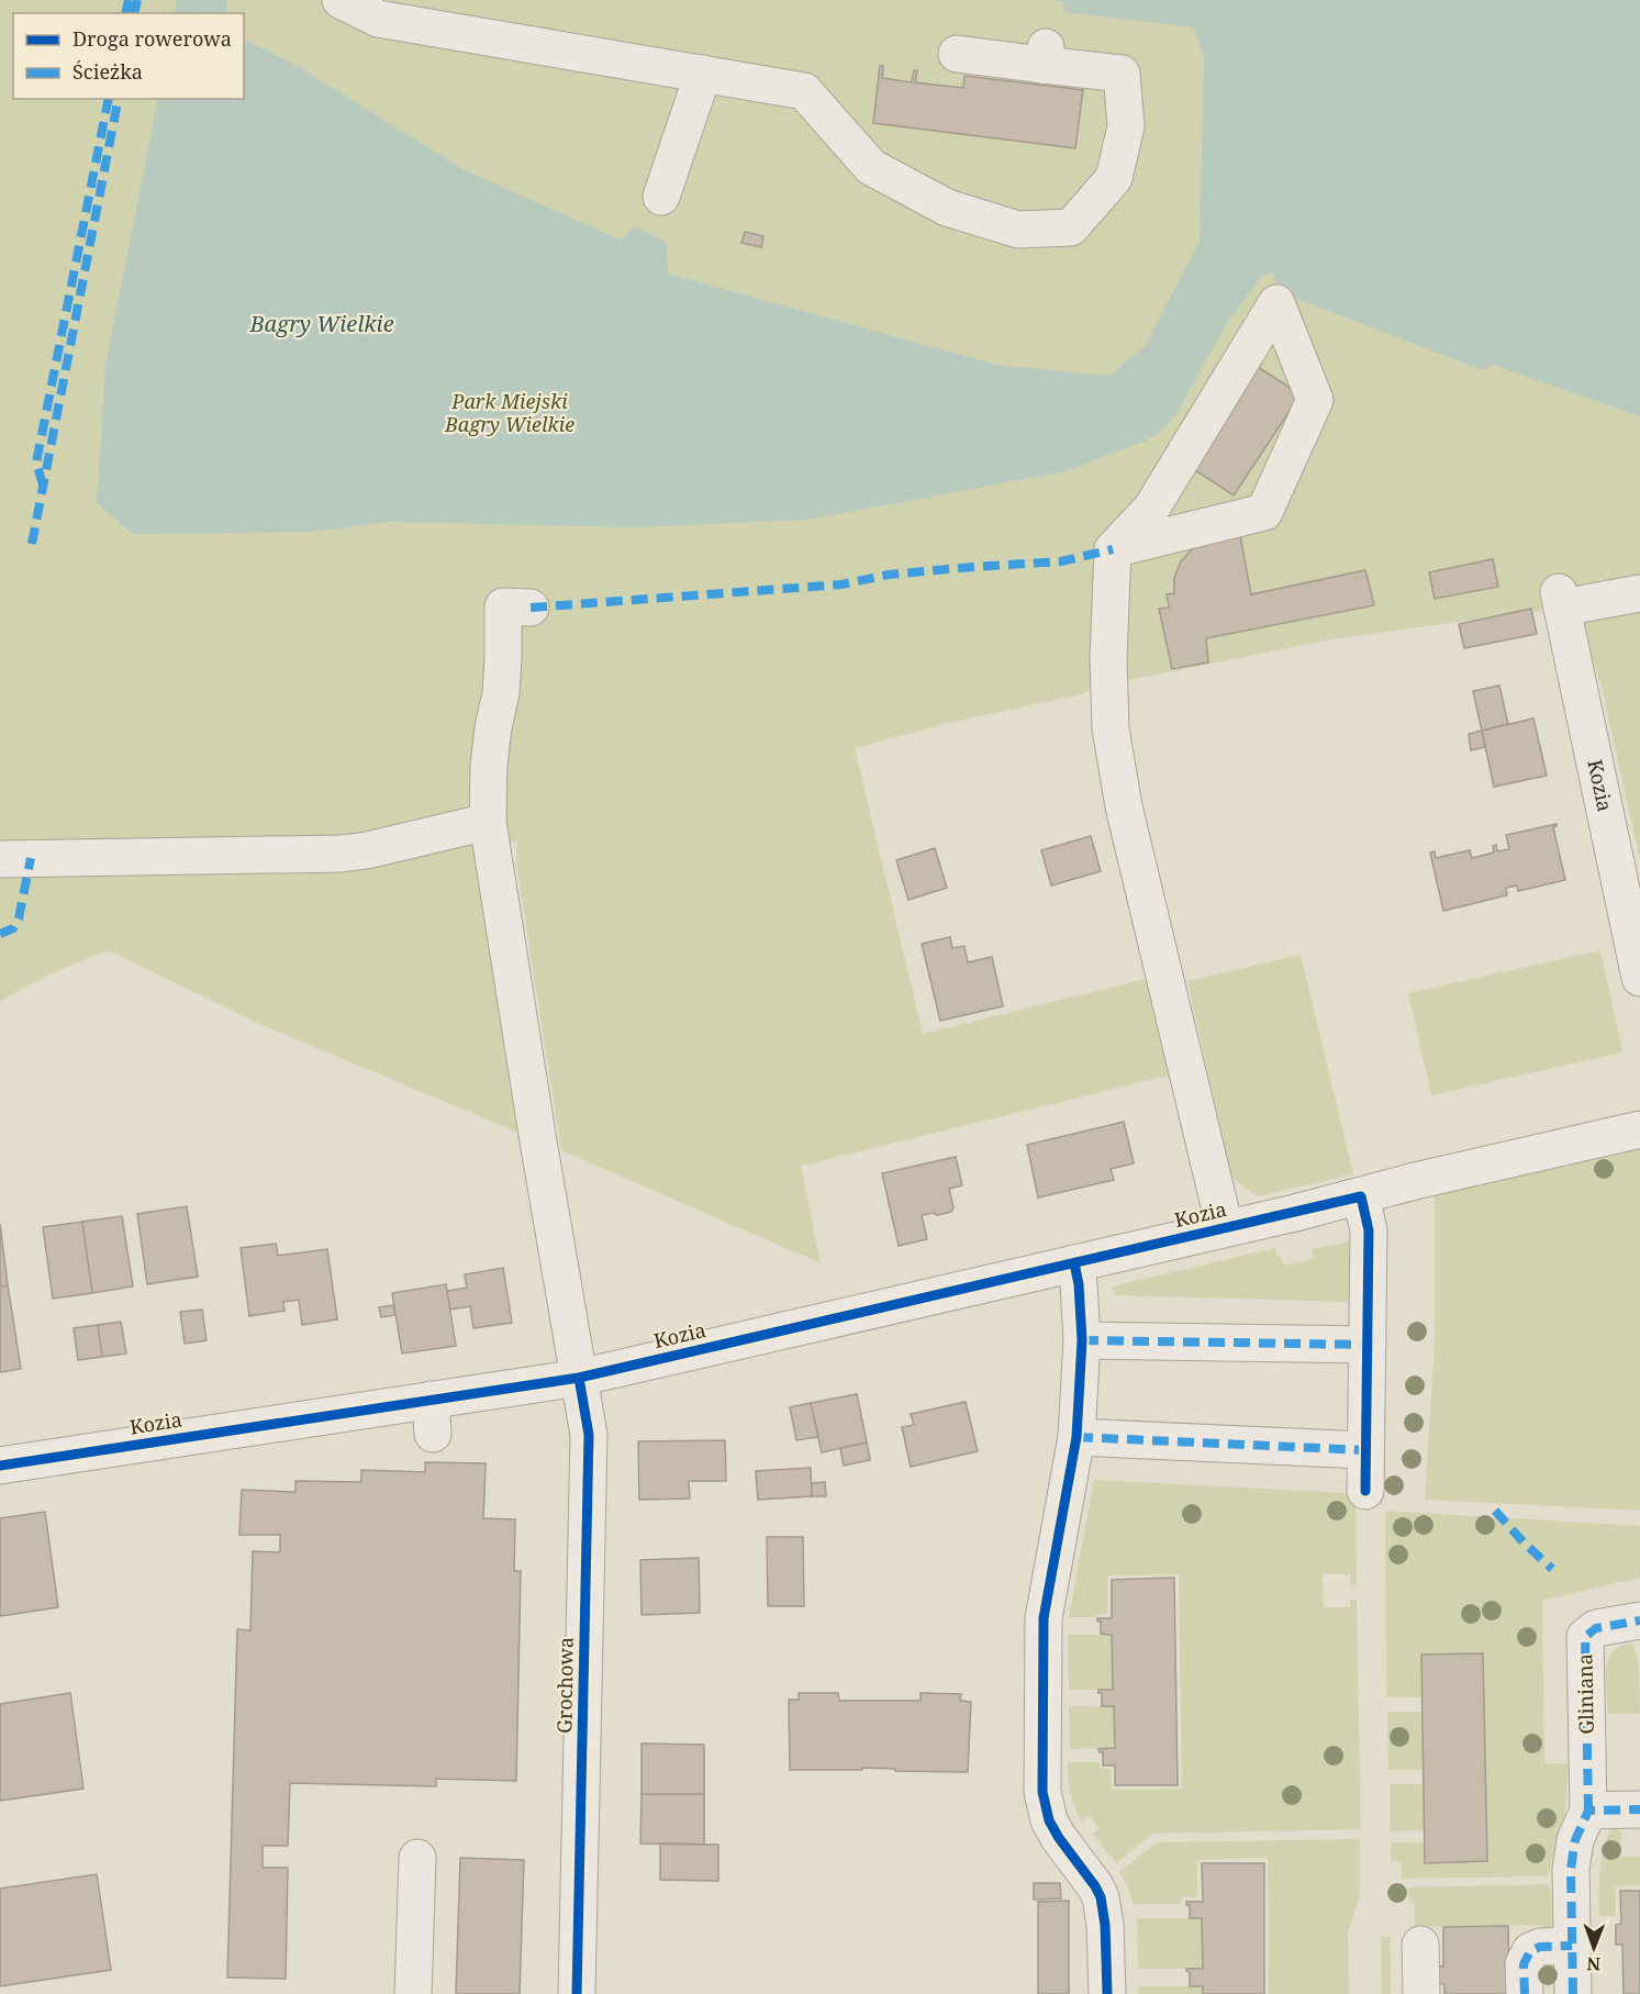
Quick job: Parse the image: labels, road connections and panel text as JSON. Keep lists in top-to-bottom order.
{
  "streets": {
    "street": ["Kozia", "Grochowa", "Gliniana"]
  },
  "crossings": [
    ["Kozia", "Grochowa"]
  ],
  "water": ["Bagry Wielkie"],
  "parks": ["Park Miejski Bagry Wielkie"],
  "legend": ["Droga rowerowa", "Ścieżka"],
  "north": "bottom"
}
